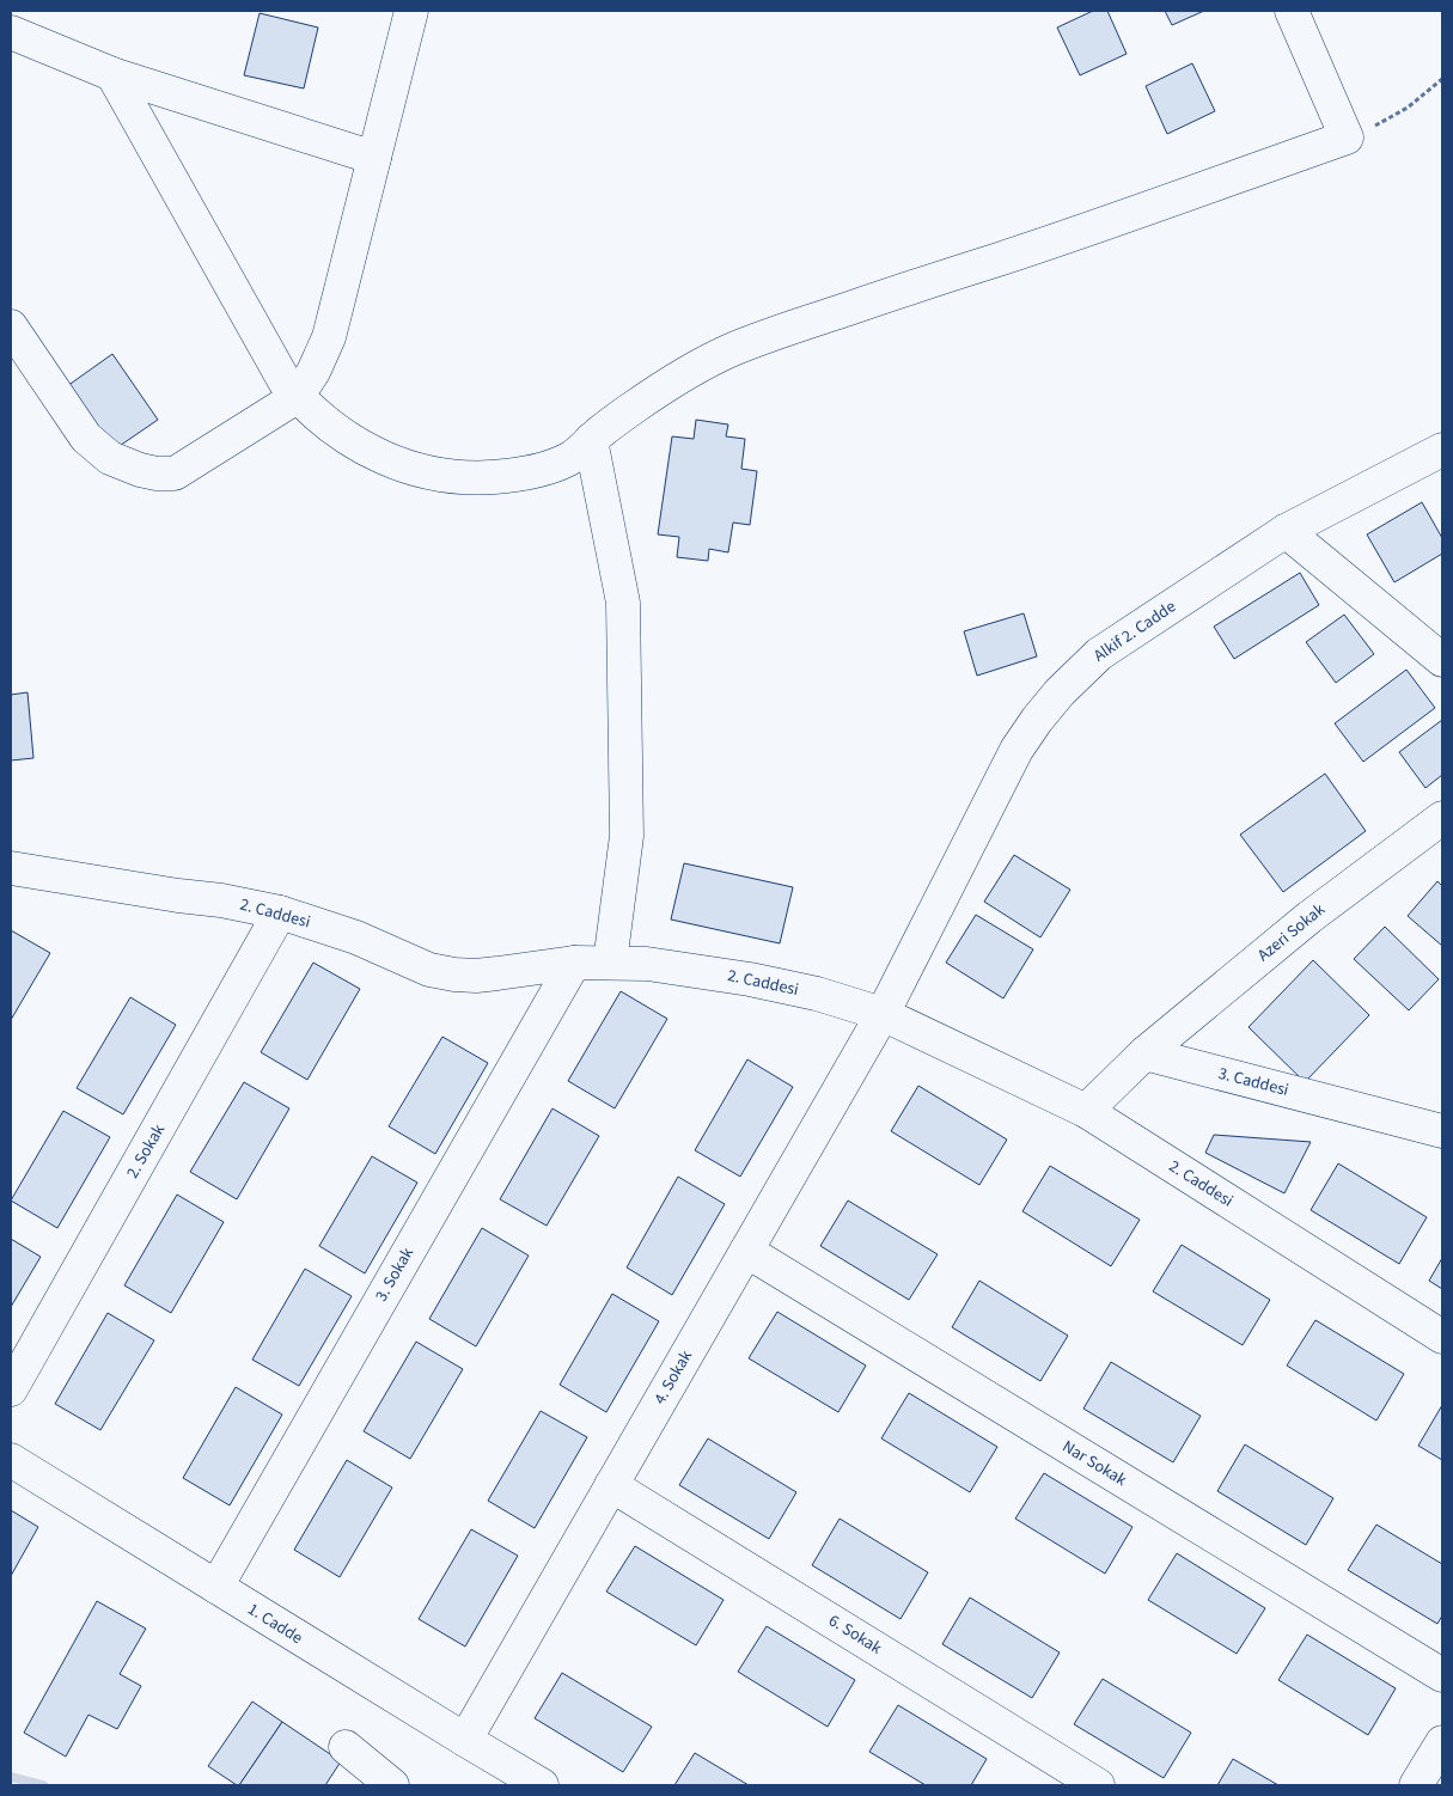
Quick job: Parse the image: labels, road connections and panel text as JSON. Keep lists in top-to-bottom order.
{
  "streets": {
    "street": [
      "Alkif 2. Cadde",
      "2. Caddesi",
      "Azeri Sokak",
      "3. Caddesi",
      "2. Sokak",
      "3. Sokak",
      "4. Sokak",
      "Nar Sokak",
      "1. Cadde",
      "6. Sokak"
    ]
  },
  "crossings": [
    ["Alkif 2. Cadde", "2. Caddesi"],
    ["Alkif 2. Cadde", "4. Sokak"],
    ["2. Caddesi", "2. Sokak"],
    ["2. Caddesi", "3. Sokak"],
    ["2. Caddesi", "4. Sokak"],
    ["Azeri Sokak", "3. Caddesi"],
    ["3. Sokak", "1. Cadde"],
    ["4. Sokak", "Nar Sokak"],
    ["4. Sokak", "1. Cadde"],
    ["4. Sokak", "6. Sokak"]
  ]
}
